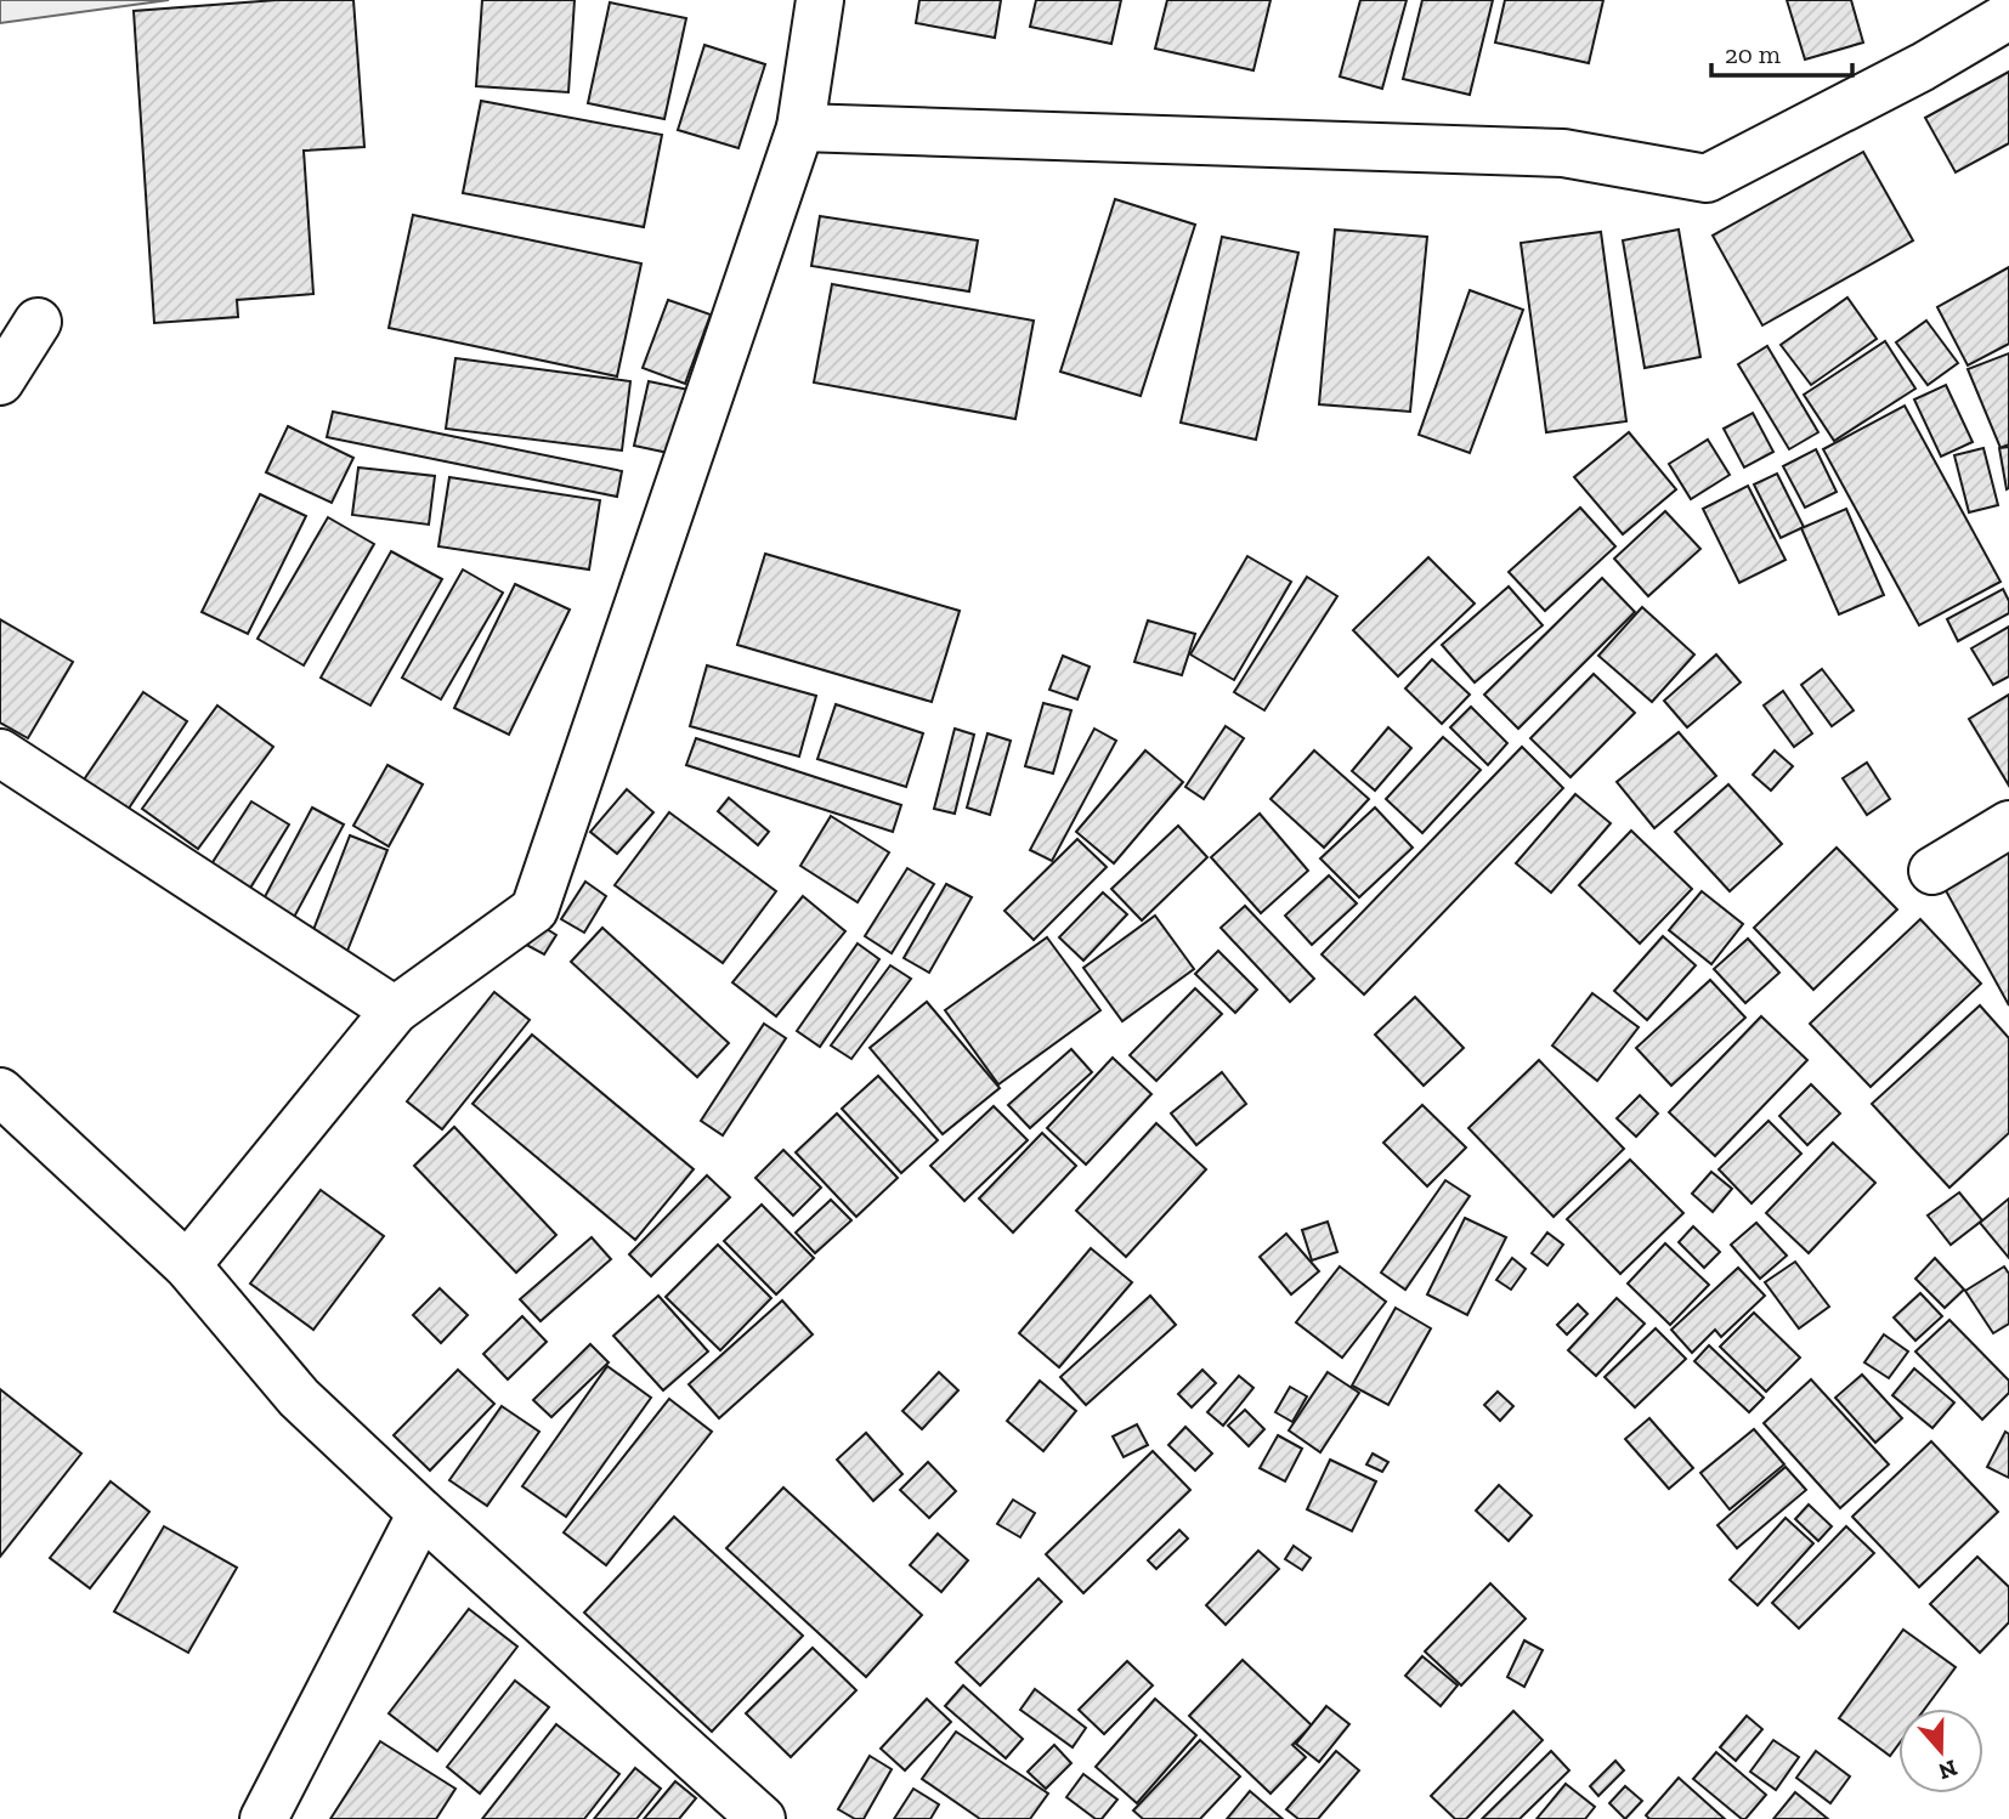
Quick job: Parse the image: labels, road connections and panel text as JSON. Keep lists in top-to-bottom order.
{
  "scale_bar": "20 m",
  "north": "bottom"
}
